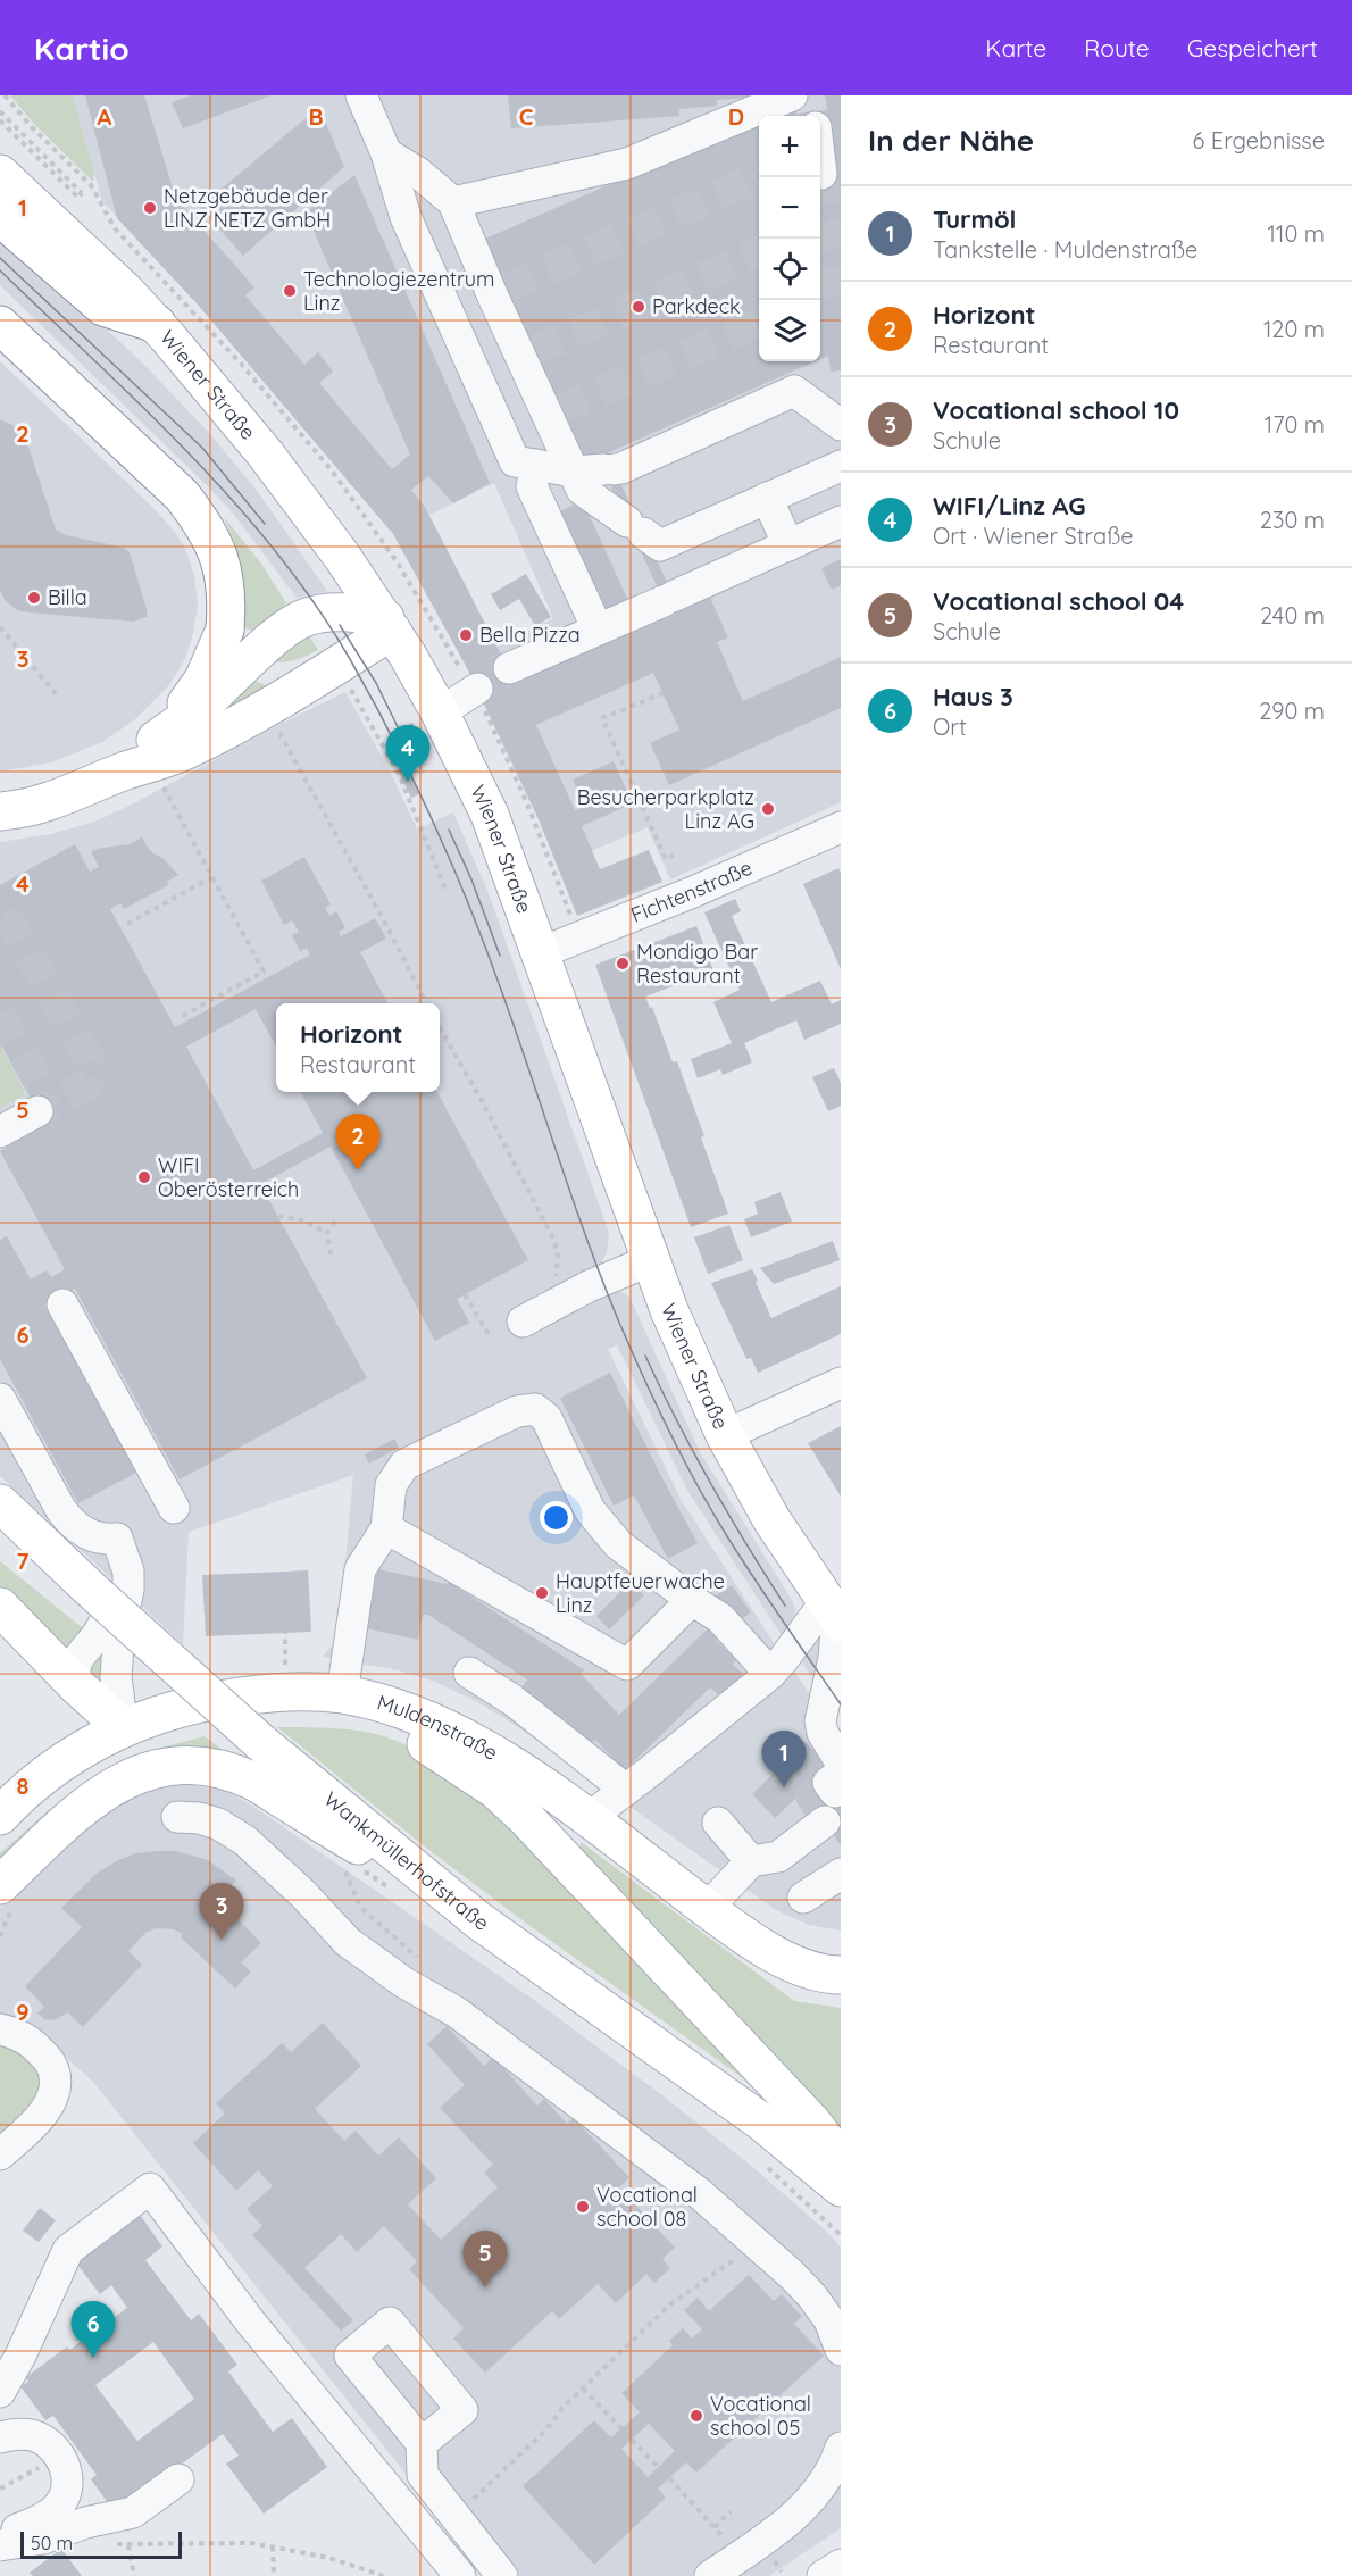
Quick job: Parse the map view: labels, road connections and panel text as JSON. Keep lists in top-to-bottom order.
{
  "streets": {
    "main road": ["Wiener Straße", "Muldenstraße", "Wankmüllerhofstraße"],
    "street": ["Fichtenstraße"]
  },
  "crossings": [
    ["Wiener Straße", "Fichtenstraße"]
  ],
  "places": [
    "Netzgebäude der LINZ NETZ GmbH",
    "Technologiezentrum Linz",
    "Parkdeck",
    "Billa",
    "Bella Pizza",
    "Besucherparkplatz Linz AG",
    "Mondigo Bar Restaurant",
    "WIFI Oberösterreich",
    "Hauptfeuerwache Linz",
    "Vocational school 08",
    "Vocational school 05"
  ],
  "scale_bar": "50 m",
  "page": {
    "header": "Kartio",
    "nav": ["Karte", "Route", "Gespeichert"],
    "heading": ["In der Nähe", "6 Ergebnisse"],
    "map_buttons": ["+", "−"],
    "list": [
      {
        "mark": "1",
        "name": "Turmöl",
        "note": "Tankstelle · Muldenstraße",
        "value": "110 m"
      },
      {
        "mark": "2",
        "name": "Horizont",
        "note": "Restaurant",
        "value": "120 m"
      },
      {
        "mark": "3",
        "name": "Vocational school 10",
        "note": "Schule",
        "value": "170 m"
      },
      {
        "mark": "4",
        "name": "WIFI/Linz AG",
        "note": "Ort · Wiener Straße",
        "value": "230 m"
      },
      {
        "mark": "5",
        "name": "Vocational school 04",
        "note": "Schule",
        "value": "240 m"
      },
      {
        "mark": "6",
        "name": "Haus 3",
        "note": "Ort",
        "value": "290 m"
      }
    ],
    "pins": [
      "4",
      "2",
      "1",
      "3",
      "5",
      "6"
    ],
    "popup": ["Horizont", "Restaurant"],
    "scale": "50 m"
  },
  "grid": {
    "columns": [
      "A",
      "B",
      "C",
      "D"
    ],
    "rows": [
      "1",
      "2",
      "3",
      "4",
      "5",
      "6",
      "7",
      "8",
      "9"
    ]
  }
}
